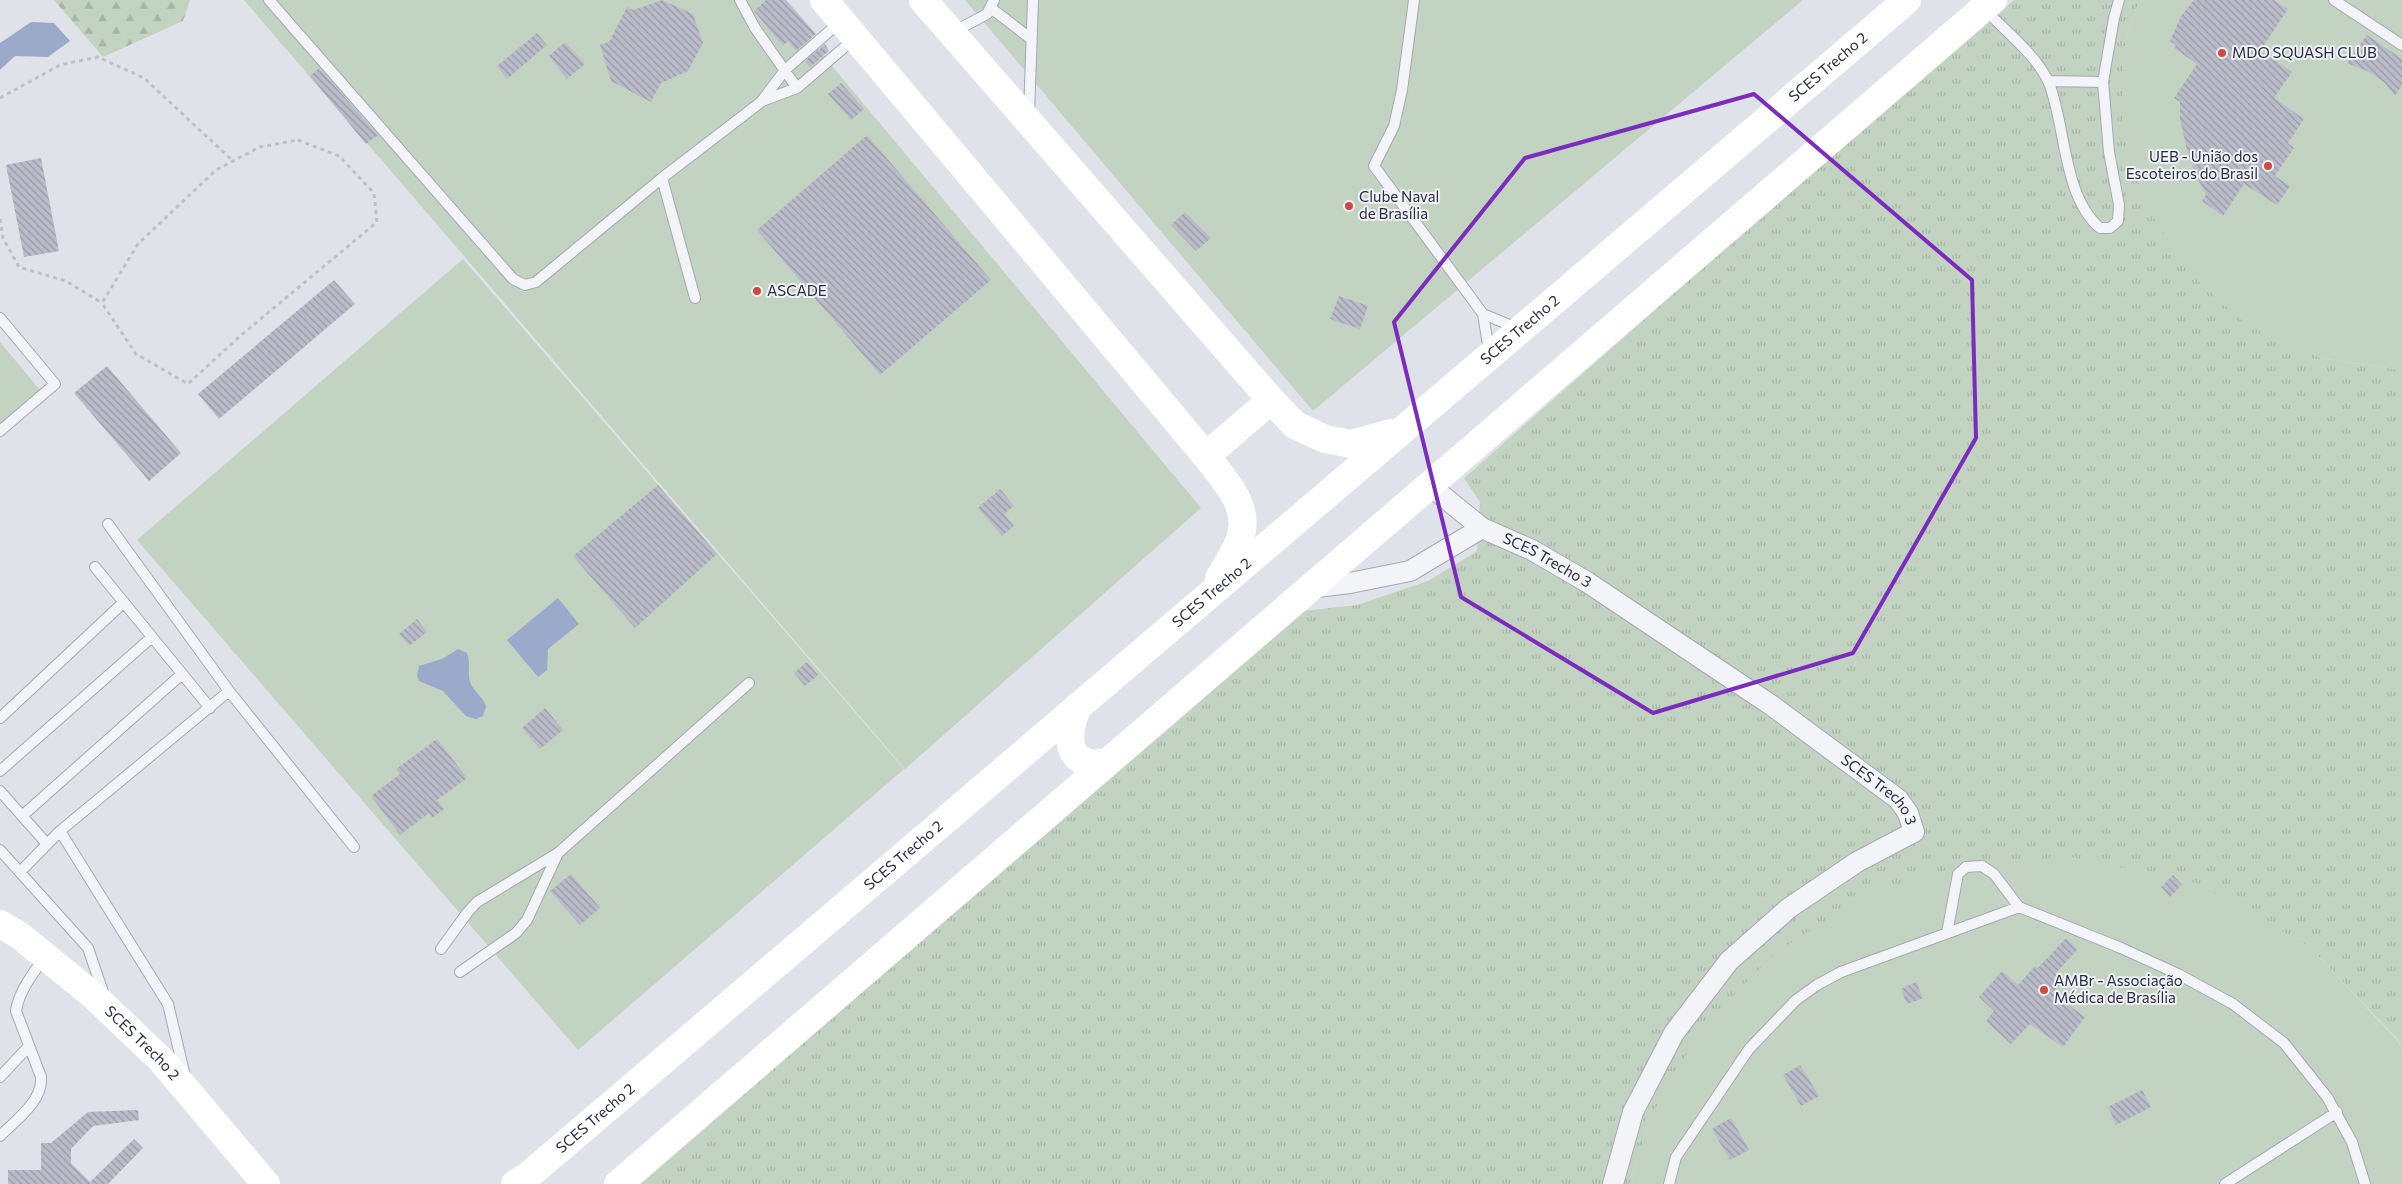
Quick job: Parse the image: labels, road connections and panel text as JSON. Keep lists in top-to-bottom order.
{
  "streets": {
    "main road": ["SCES Trecho 2"],
    "street": ["SCES Trecho 3"]
  },
  "places": [
    "MDO SQUASH CLUB",
    "UEB - União dos Escoteiros do Brasil",
    "Clube Naval de Brasília",
    "ASCADE",
    "AMBr - Associação Médica de Brasília"
  ]
}
